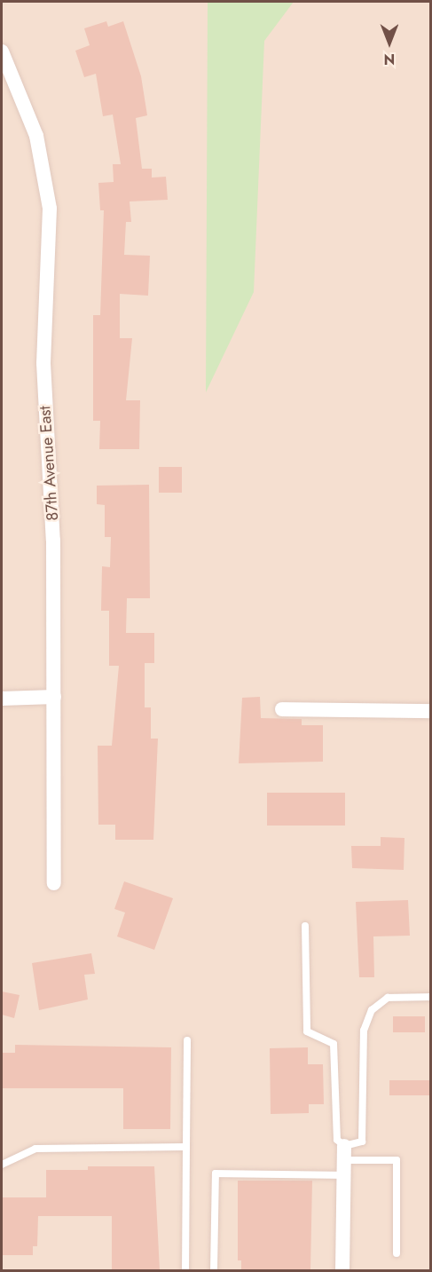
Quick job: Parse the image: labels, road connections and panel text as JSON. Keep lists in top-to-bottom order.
{
  "streets": {
    "street": ["87th Avenue East"]
  },
  "north": "bottom"
}
